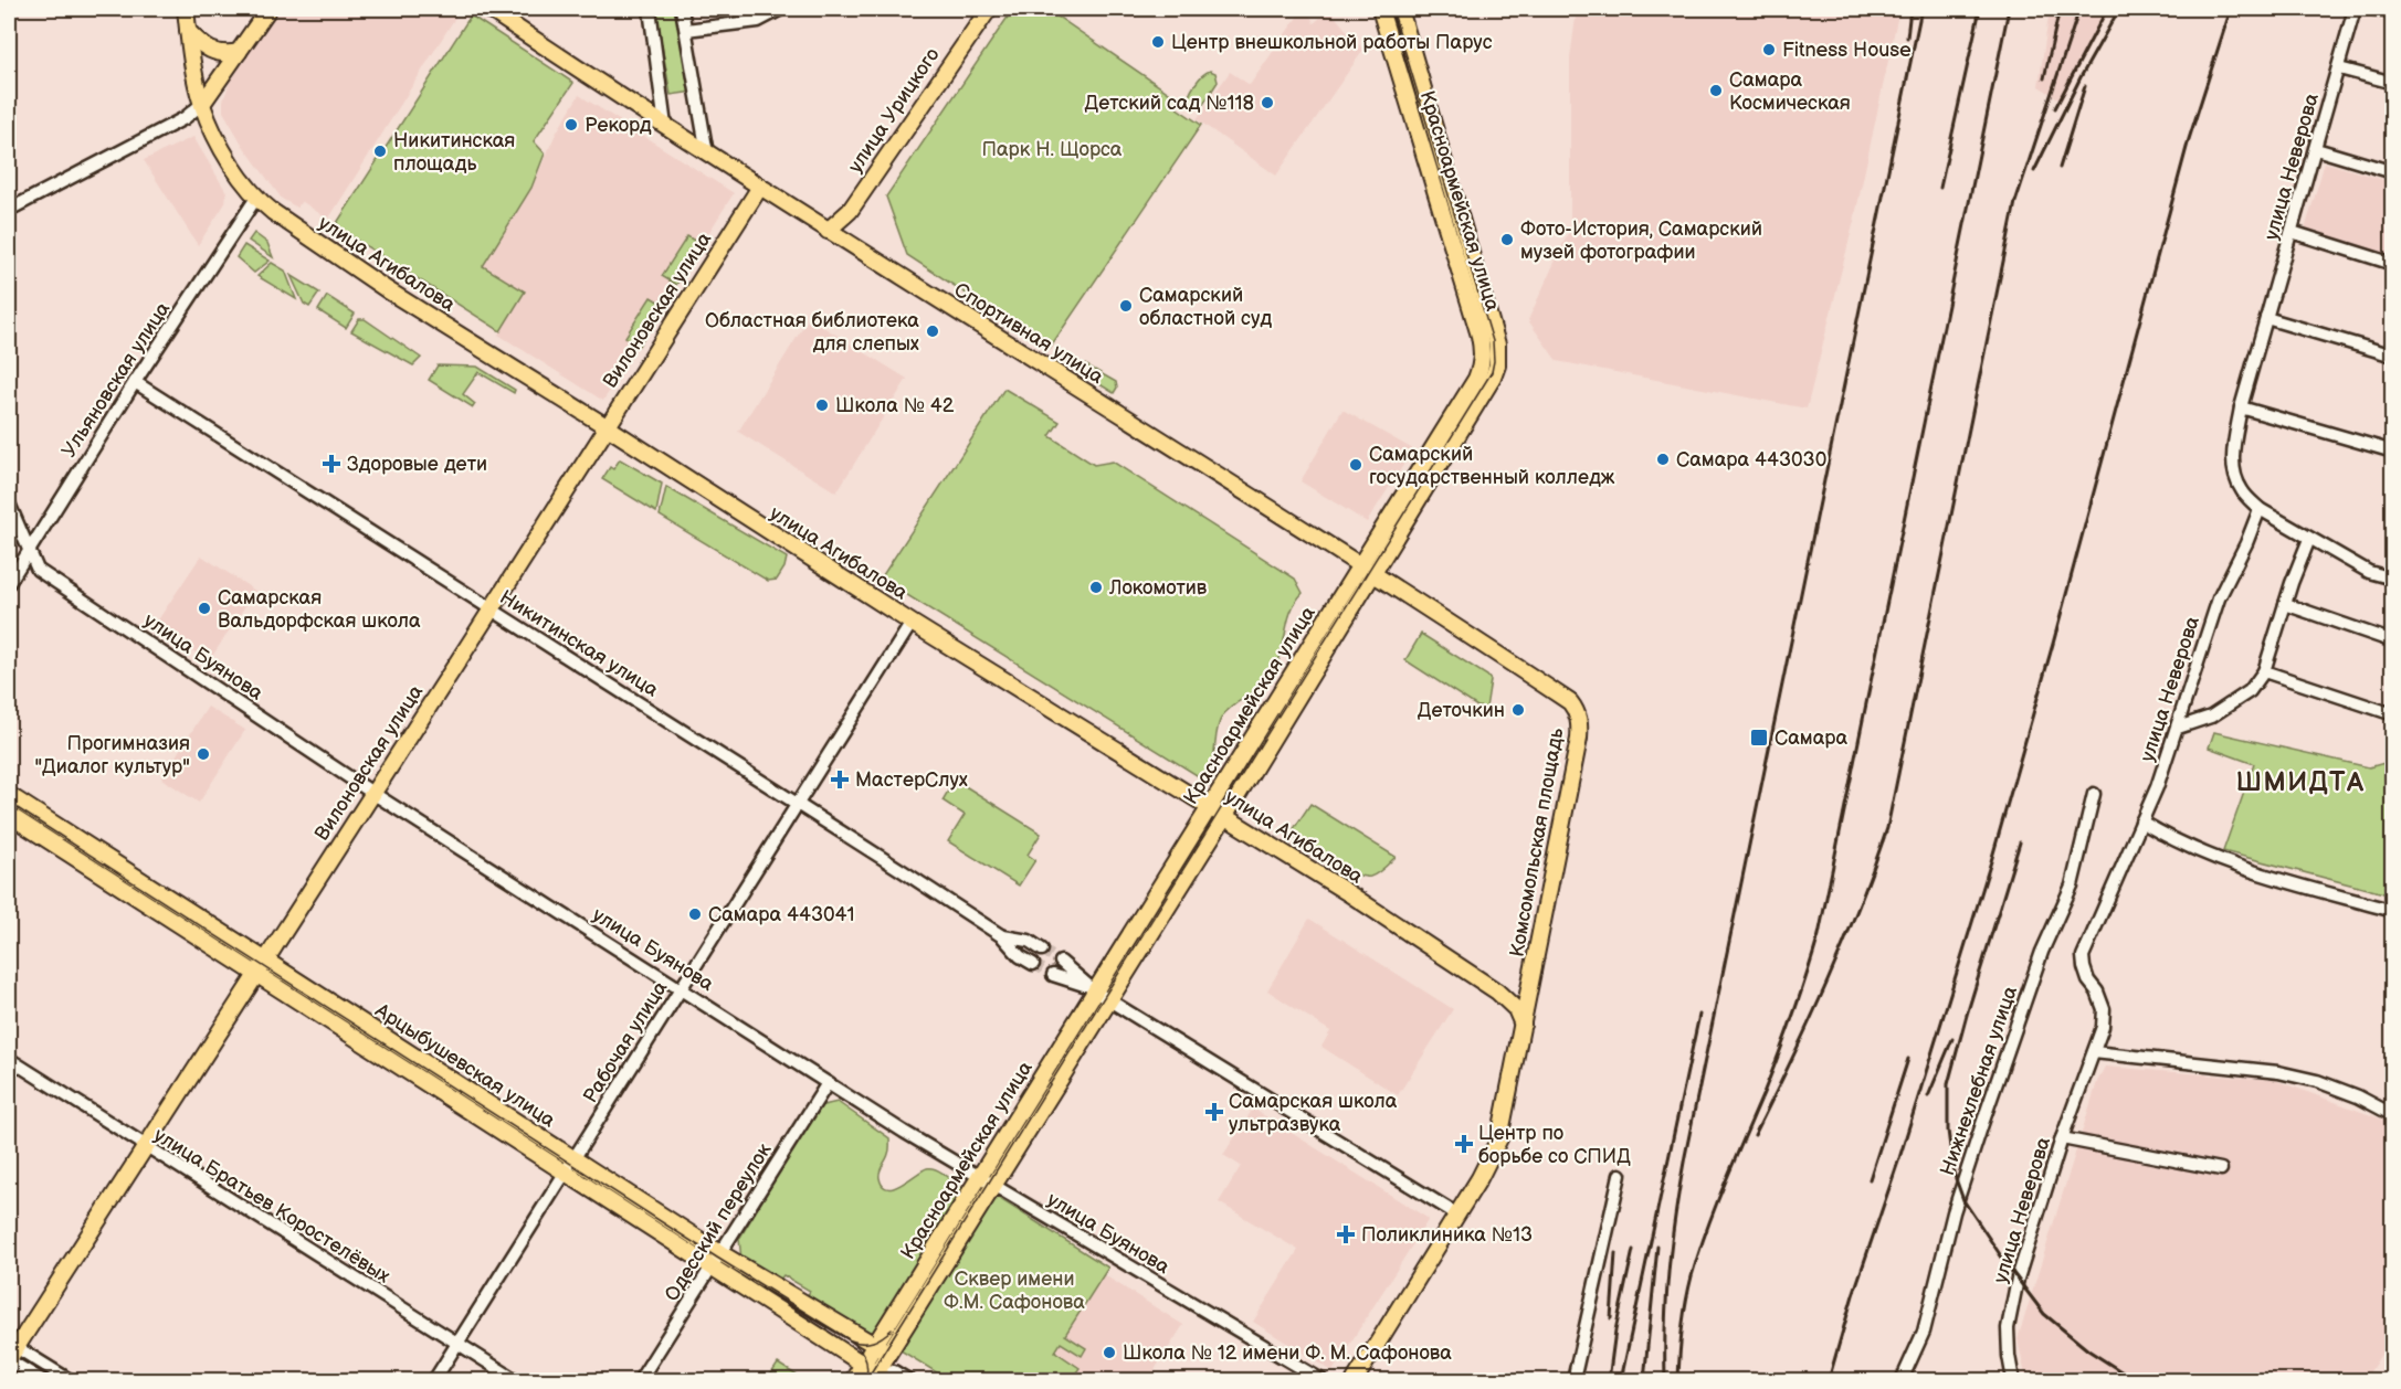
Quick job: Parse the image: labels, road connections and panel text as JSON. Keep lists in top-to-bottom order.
{
  "streets": {
    "main road": [
      "улица Урицкого",
      "Красноармейская улица",
      "улица Агибалова",
      "Вилоновская улица",
      "Спортивная улица",
      "Комсомольская площадь",
      "Арцыбушевская улица"
    ],
    "street": [
      "улица Неверова",
      "Ульяновская улица",
      "Никитинская улица",
      "улица Буянова",
      "Рабочая улица",
      "Нижнехлебная улица",
      "улица Братьев Коростелёвых",
      "Одесский переулок"
    ]
  },
  "crossings": [
    ["улица Урицкого", "Спортивная улица"],
    ["Красноармейская улица", "улица Агибалова"],
    ["Красноармейская улица", "Спортивная улица"],
    ["Красноармейская улица", "улица Буянова"],
    ["Красноармейская улица", "Арцыбушевская улица"],
    ["улица Агибалова", "Вилоновская улица"],
    ["улица Агибалова", "Ульяновская улица"],
    ["улица Агибалова", "Комсомольская площадь"],
    ["улица Агибалова", "Рабочая улица"],
    ["Вилоновская улица", "Спортивная улица"],
    ["Вилоновская улица", "Никитинская улица"],
    ["Вилоновская улица", "улица Буянова"],
    ["Вилоновская улица", "Арцыбушевская улица"],
    ["Вилоновская улица", "улица Братьев Коростелёвых"],
    ["Спортивная улица", "Комсомольская площадь"],
    ["Ульяновская улица", "Никитинская улица"],
    ["Ульяновская улица", "улица Буянова"],
    ["Никитинская улица", "Рабочая улица"],
    ["улица Буянова", "Рабочая улица"],
    ["улица Буянова", "Одесский переулок"],
    ["Рабочая улица", "Арцыбушевская улица"],
    ["Рабочая улица", "улица Братьев Коростелёвых"],
    ["Арцыбушевская улица", "Одесский переулок"]
  ],
  "districts": ["ШМИДТА"],
  "parks": ["Парк Н. Щорса", "Cквер имени Ф.М. Сафонова"],
  "places": {
    "other": [
      "Центр внешкольной работы Парус",
      "Fitness House",
      "Самара Космическая",
      "Детский сад №118",
      "Рекорд",
      "Никитинская площадь",
      "Фото-История, Самарский музей фотографии",
      "Самарский областной суд",
      "Областная библиотека для слепых",
      "Школа № 42",
      "Самара 443030",
      "Самарский государственный колледж",
      "Локомотив",
      "Самарская Вальдорфская школа",
      "Деточкин",
      "Прогимназия \"Диалог культур\"",
      "Самара 443041",
      "Школа № 12 имени Ф. М. Сафонова"
    ],
    "health": [
      "Здоровые дети",
      "МастерСлух",
      "Самарская школа ультразвука",
      "Центр по борьбе со СПИД",
      "Поликлиника №13"
    ],
    "transit": ["Самара"]
  }
}
